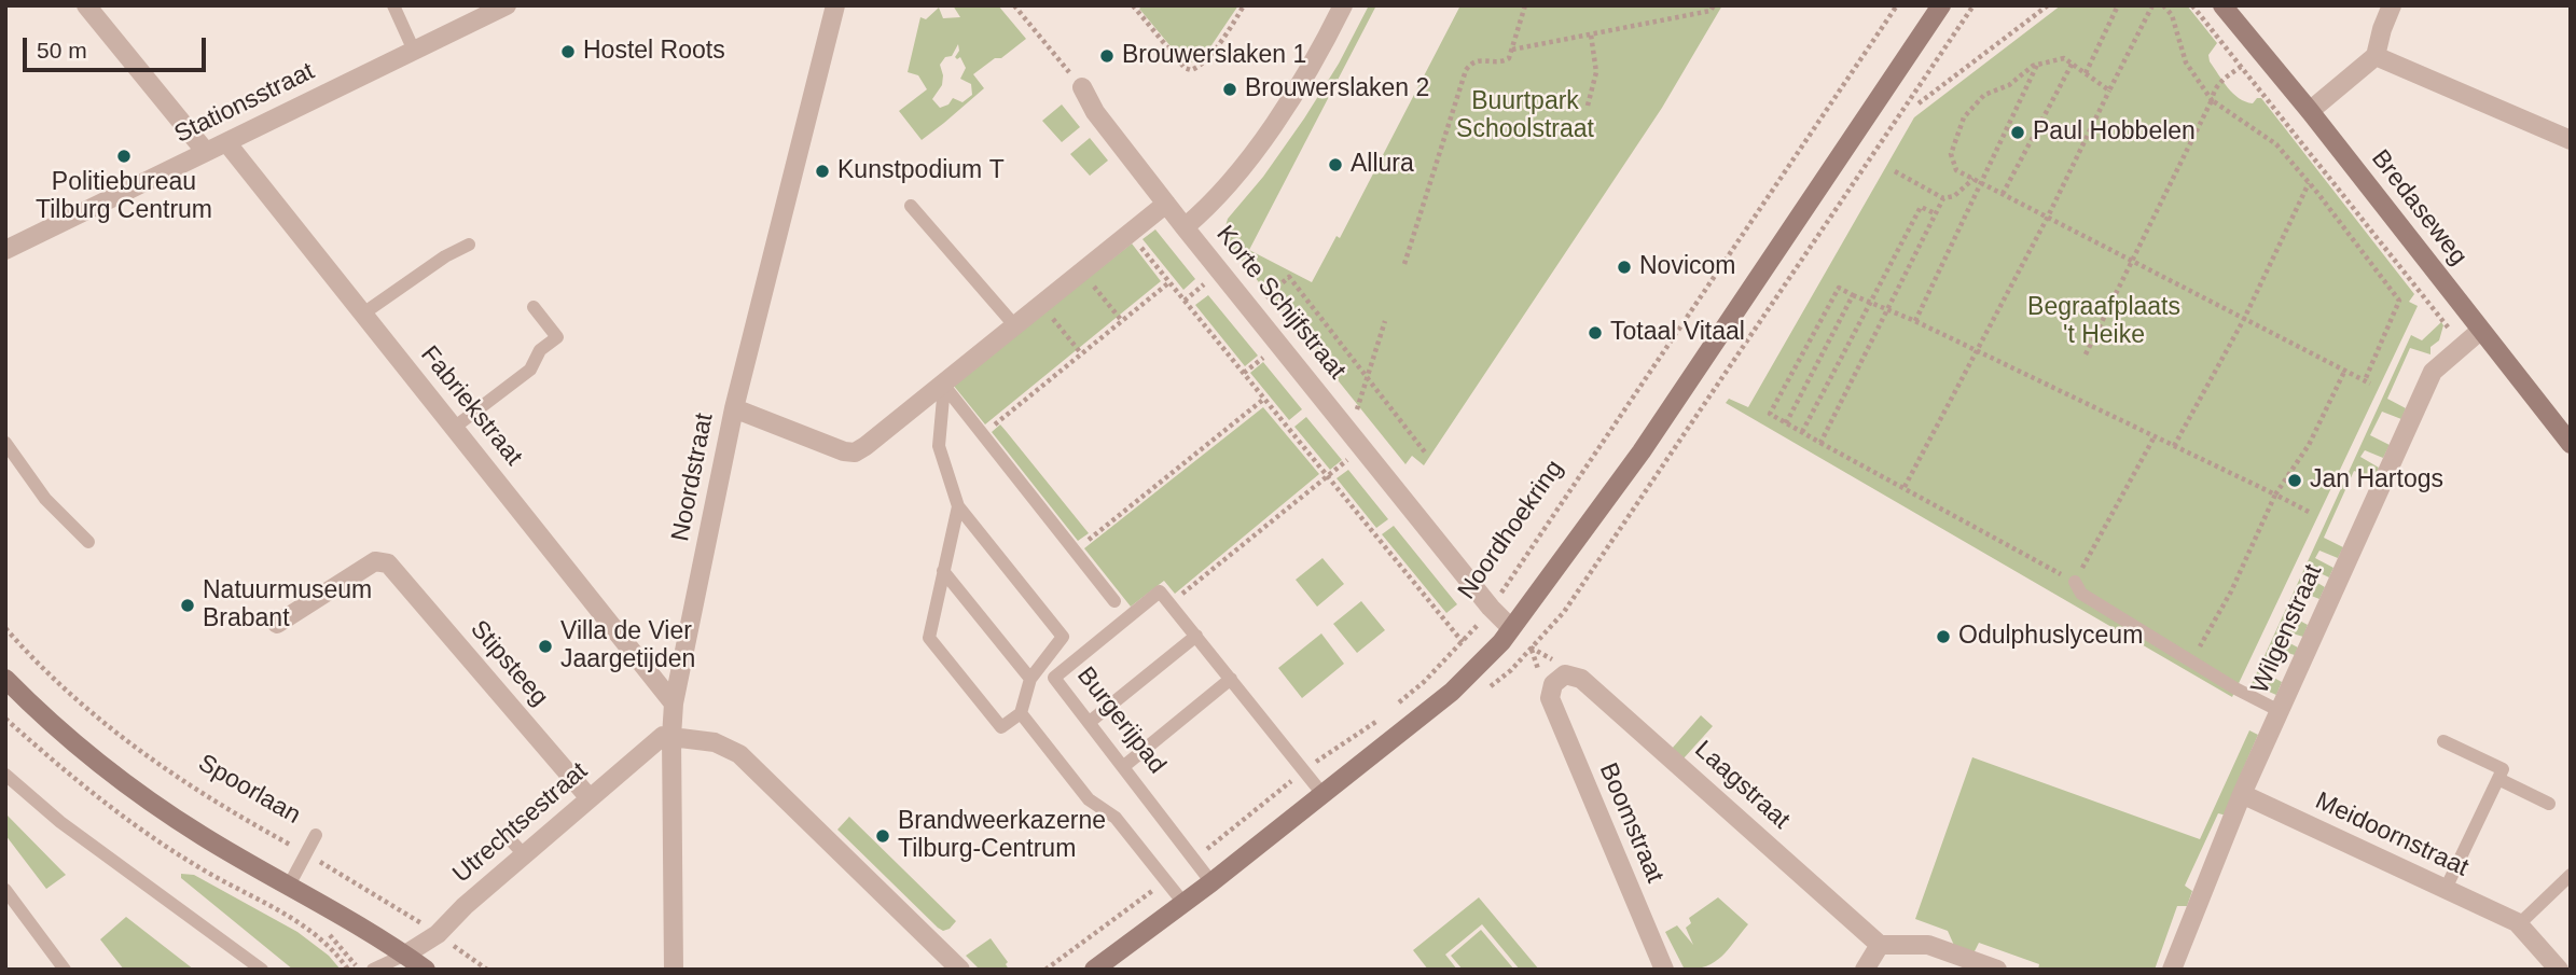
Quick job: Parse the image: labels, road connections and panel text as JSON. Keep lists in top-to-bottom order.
{
  "streets": {
    "street": [
      "Stationsstraat",
      "Bredaseweg",
      "Korte Schijfstraat",
      "Fabriekstraat",
      "Noordstraat",
      "Wilgenstraat",
      "Stipsteeg",
      "Laagstraat",
      "Utrechtsestraat",
      "Boomstraat",
      "Meidoornstraat"
    ],
    "lane": ["Burgerijpad"],
    "path": ["Noordhoekring", "Spoorlaan"]
  },
  "crossings": [
    ["Stationsstraat", "Fabriekstraat"],
    ["Bredaseweg", "Wilgenstraat"],
    ["Korte Schijfstraat", "Noordhoekring"],
    ["Fabriekstraat", "Noordstraat"],
    ["Noordstraat", "Utrechtsestraat"],
    ["Wilgenstraat", "Meidoornstraat"],
    ["Stipsteeg", "Utrechtsestraat"],
    ["Laagstraat", "Boomstraat"],
    ["Spoorlaan", "Utrechtsestraat"]
  ],
  "parks": ["Buurtpark Schoolstraat", "Begraafplaats 't Heike"],
  "places": [
    "Hostel Roots",
    "Brouwerslaken 1",
    "Brouwerslaken 2",
    "Paul Hobbelen",
    "Politiebureau Tilburg Centrum",
    "Allura",
    "Kunstpodium T",
    "Novicom",
    "Totaal Vitaal",
    "Jan Hartogs",
    "Natuurmuseum Brabant",
    "Odulphuslyceum",
    "Villa de Vier Jaargetijden",
    "Brandweerkazerne Tilburg-Centrum"
  ],
  "scale_bar": "50 m"
}
